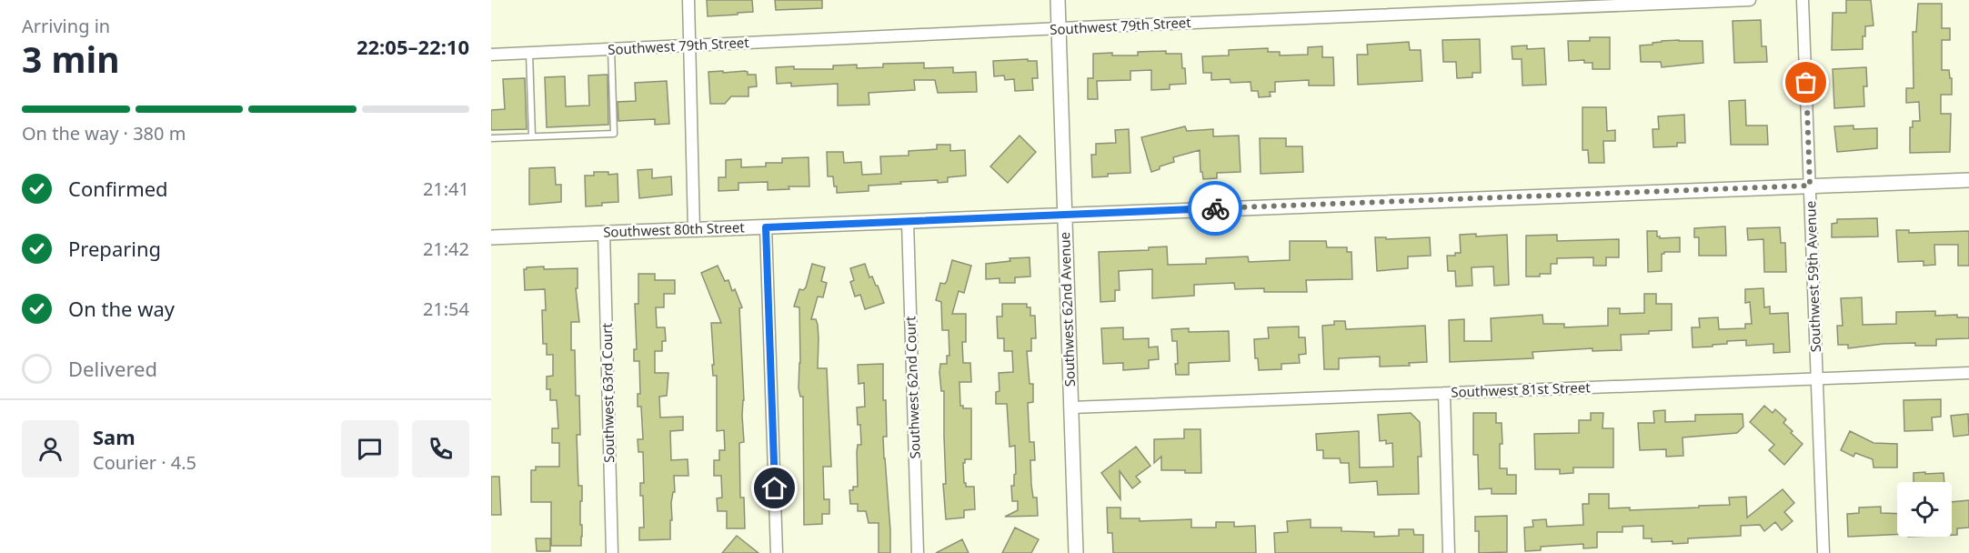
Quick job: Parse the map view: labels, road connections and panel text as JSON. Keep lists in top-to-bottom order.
{
  "streets": {
    "street": [
      "Southwest 79th Street",
      "Southwest 80th Street",
      "Southwest 59th Avenue",
      "Southwest 62nd Avenue",
      "Southwest 62nd Court",
      "Southwest 81st Street",
      "Southwest 63rd Court"
    ]
  },
  "crossings": [
    ["Southwest 79th Street", "Southwest 62nd Avenue"],
    ["Southwest 80th Street", "Southwest 59th Avenue"],
    ["Southwest 80th Street", "Southwest 62nd Avenue"],
    ["Southwest 80th Street", "Southwest 62nd Court"],
    ["Southwest 80th Street", "Southwest 63rd Court"],
    ["Southwest 59th Avenue", "Southwest 81st Street"],
    ["Southwest 62nd Avenue", "Southwest 81st Street"]
  ],
  "page": {
    "heading": ["3 min", "Arriving in", "22:05–22:10"],
    "panel": ["Sam", "Courier · 4.5"],
    "bar": "On the way · 380 m",
    "list": [
      ["Confirmed", "21:41"],
      ["Preparing", "21:42"],
      ["On the way", "21:54"],
      "Delivered"
    ]
  }
}
